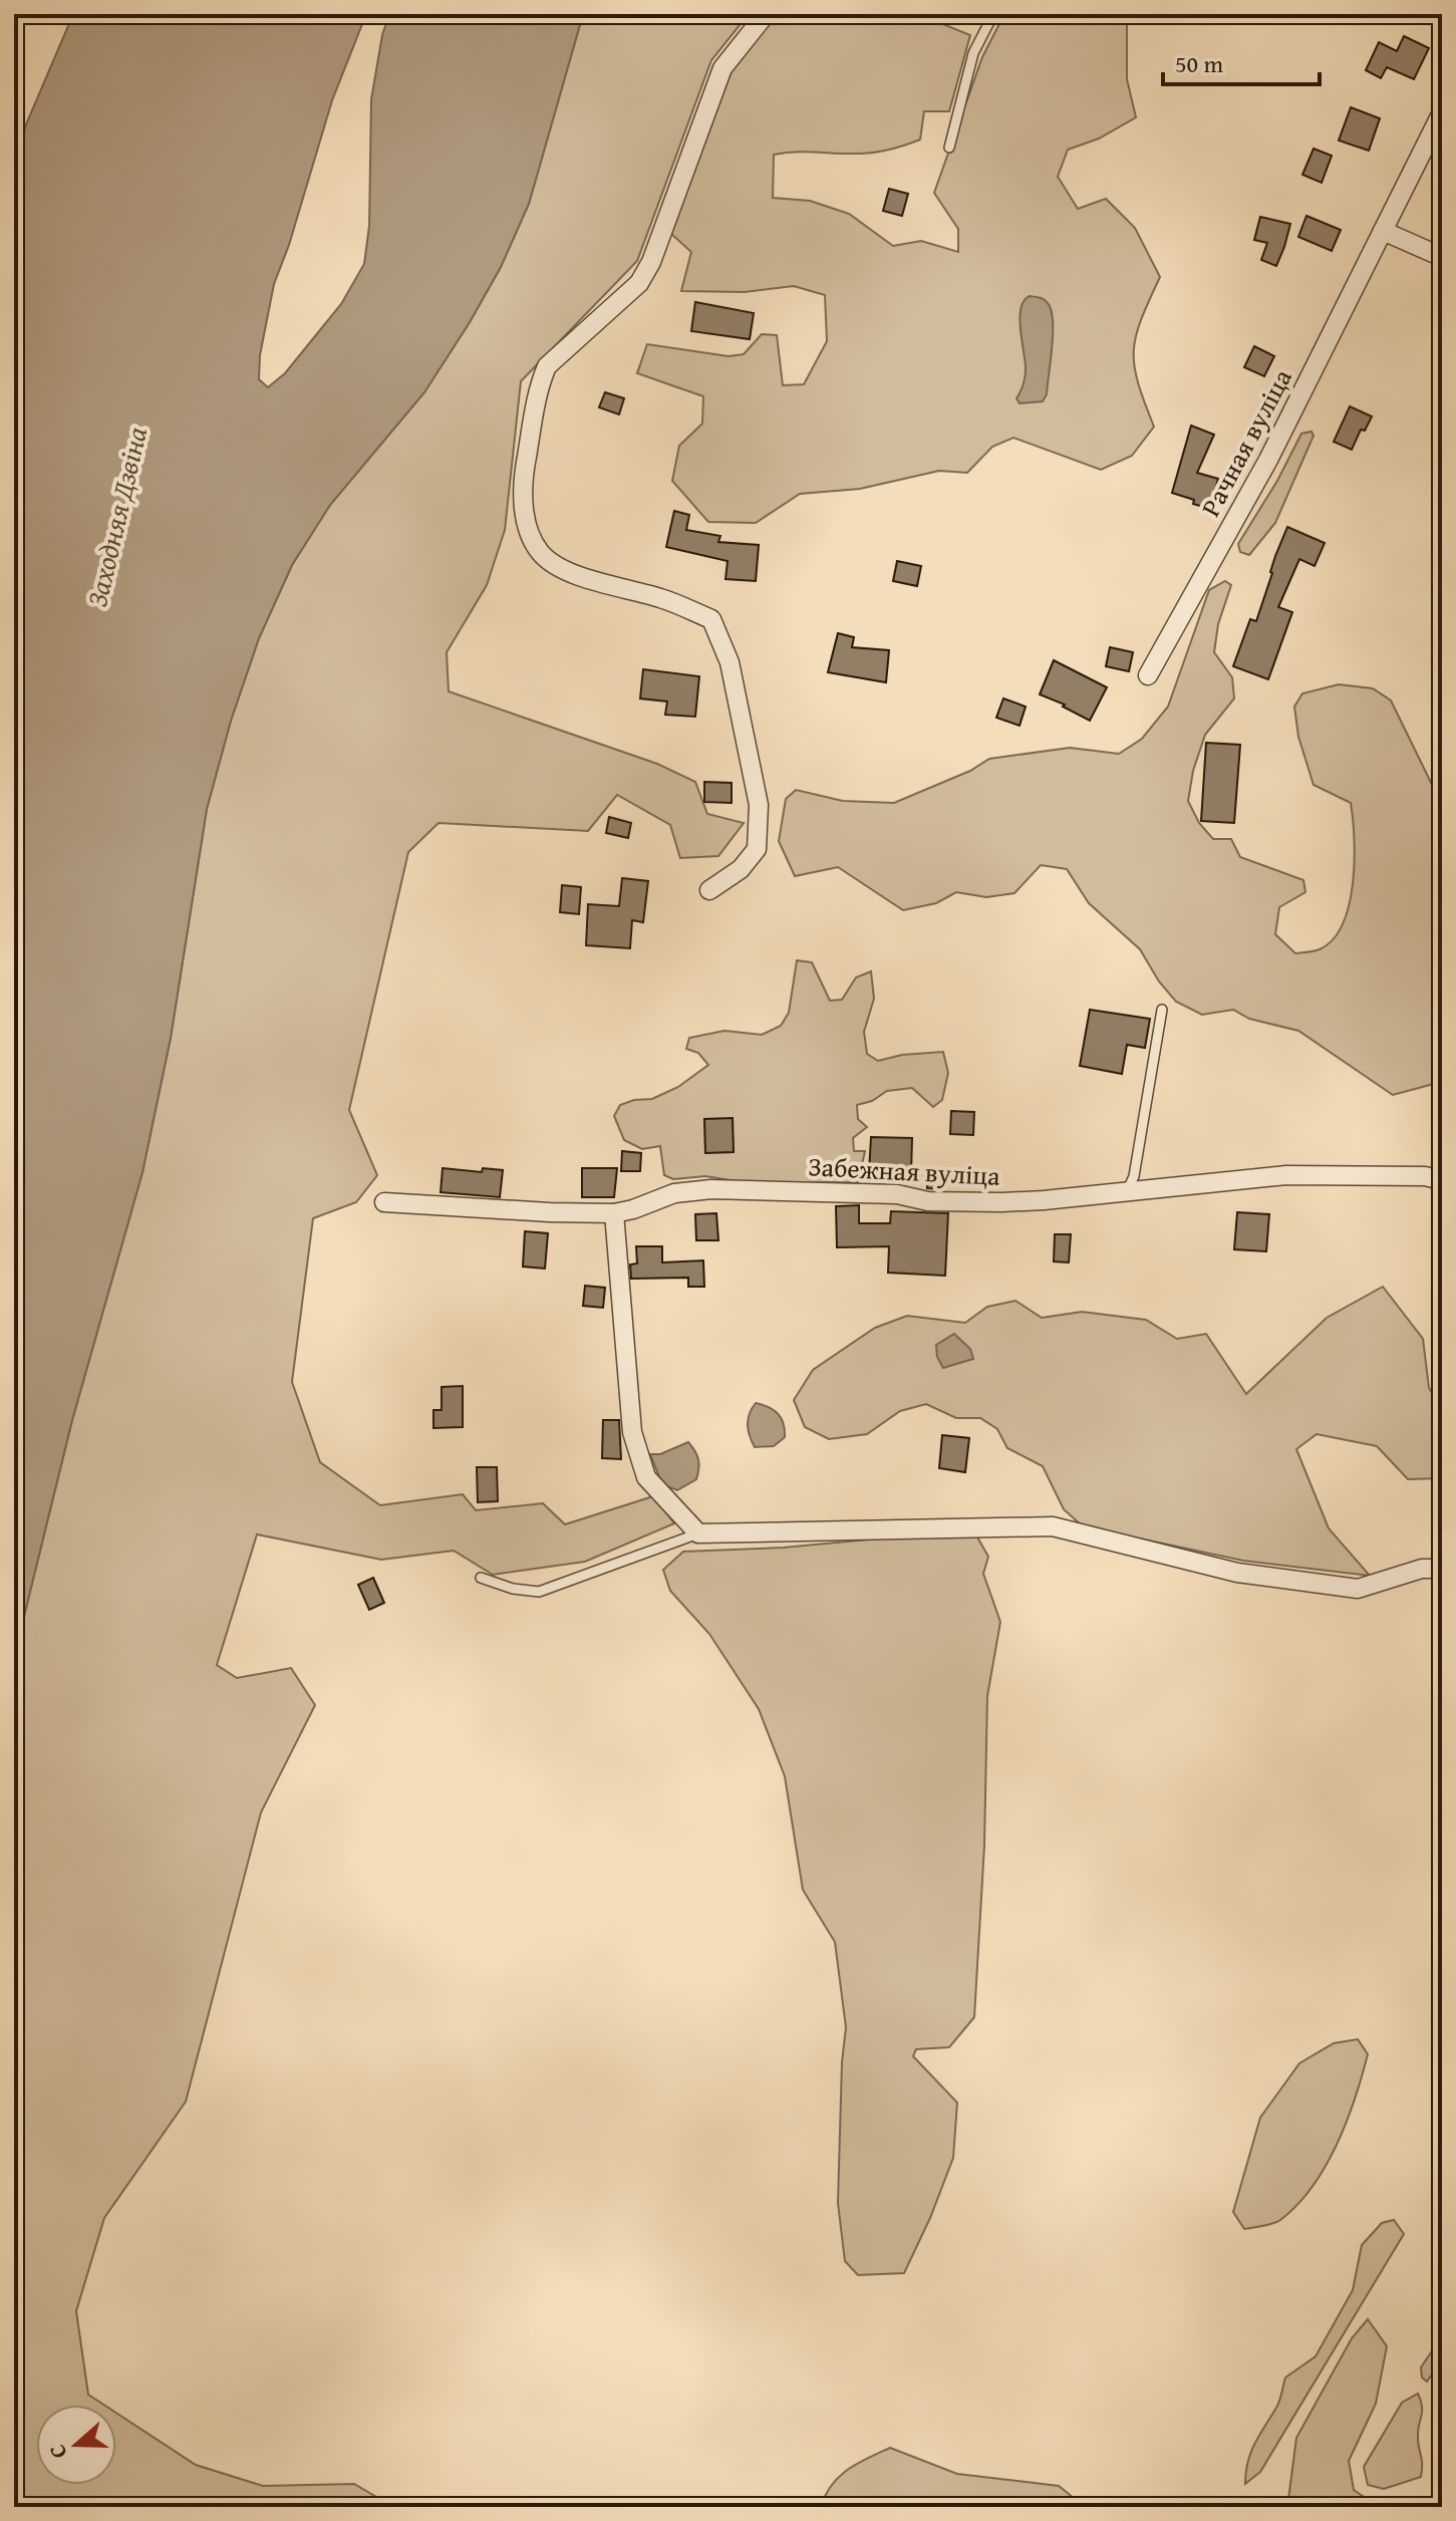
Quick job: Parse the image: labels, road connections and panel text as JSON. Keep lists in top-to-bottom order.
{
  "streets": {
    "street": ["Рачная вуліца", "Забежная вуліца"]
  },
  "water": ["Заходняя Дзвіна"],
  "scale_bar": "50 m",
  "north": "left"
}
